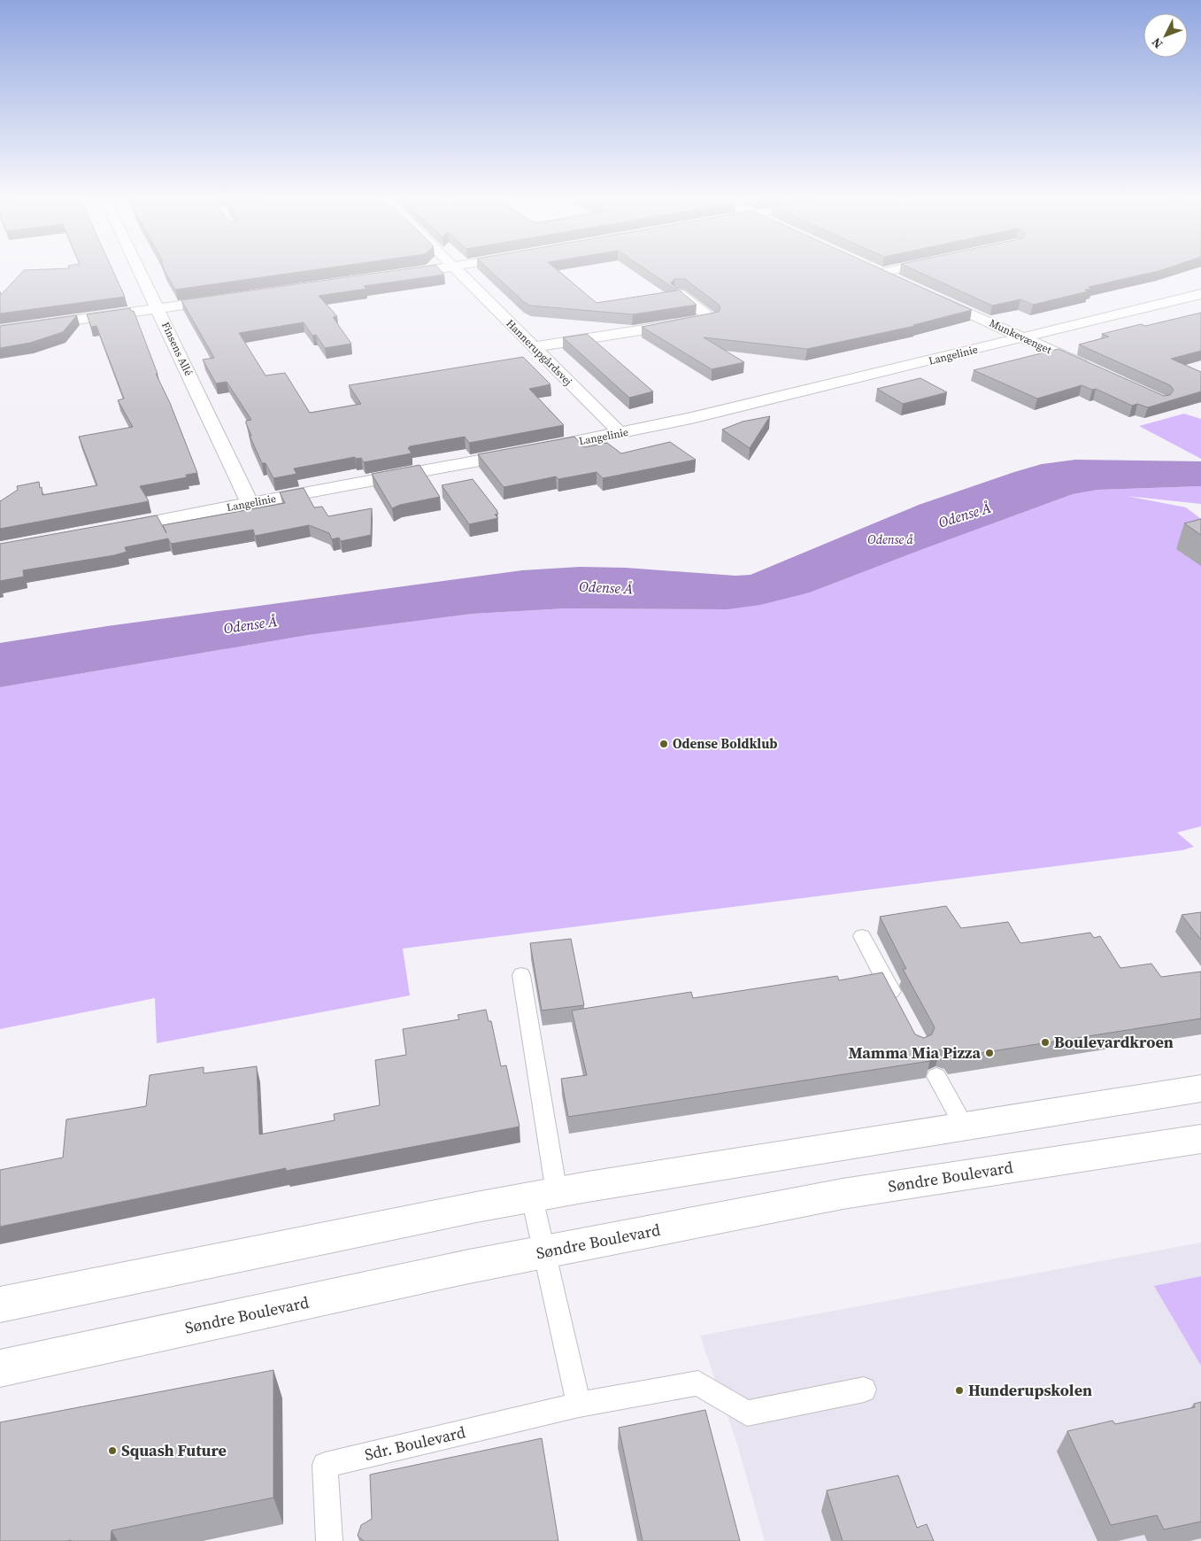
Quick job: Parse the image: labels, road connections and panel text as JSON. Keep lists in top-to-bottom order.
{
  "streets": {
    "street": [
      "Munkevænget",
      "Finsens Allé",
      "Hannerupgårdsvej",
      "Langelinie",
      "Søndre Boulevard"
    ],
    "lane": ["Sdr. Boulevard"]
  },
  "crossings": [
    ["Munkevænget", "Langelinie"],
    ["Finsens Allé", "Langelinie"],
    ["Hannerupgårdsvej", "Langelinie"]
  ],
  "water": ["Odense Å", "Odense å"],
  "places": [
    "Odense Boldklub",
    "Boulevardkroen",
    "Mamma Mia Pizza",
    "Hunderupskolen",
    "Squash Future"
  ],
  "north": "bottom left"
}
